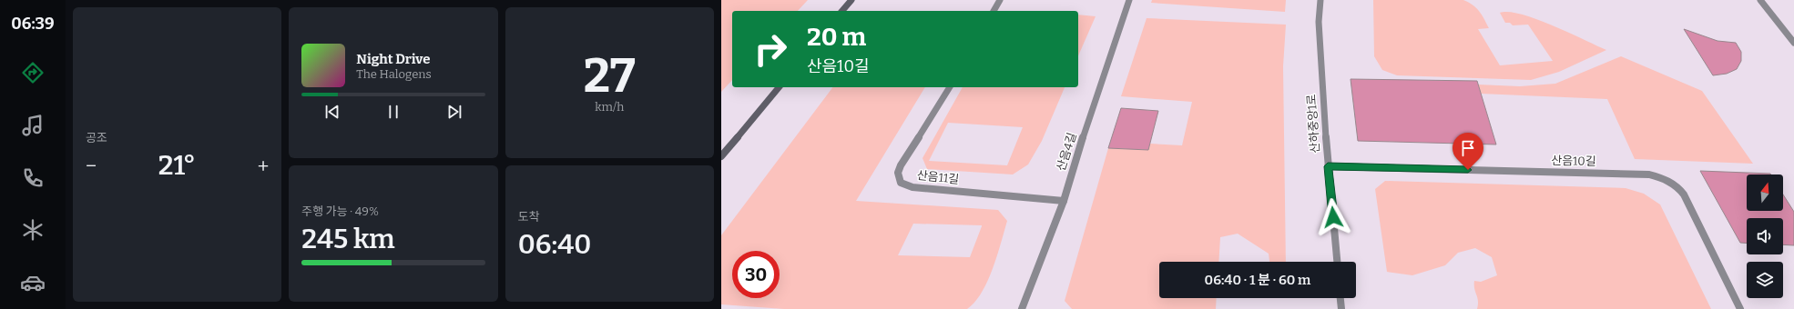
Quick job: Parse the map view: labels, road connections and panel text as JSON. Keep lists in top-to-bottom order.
{
  "streets": {
    "street": [
      "산하중앙1로",
      "산음4길",
      "산음10길",
      "산음11길"
    ]
  },
  "crossings": [
    ["산하중앙1로", "산음10길"],
    ["산음4길", "산음11길"]
  ],
  "north": "top",
  "page": {
    "tabs": "06:39",
    "tile": [
      "공조",
      ["27", "km/h"],
      ["주행 가능 · 49%", "245 km"],
      ["도착", "06:40"]
    ],
    "turn": ["20 m", "산음10길"],
    "song": ["Night Drive", "The Halogens"],
    "heat": ["−", "21°", "+"],
    "limit": "30",
    "trip": "06:40 · 1 분 · 60 m"
  }
}
